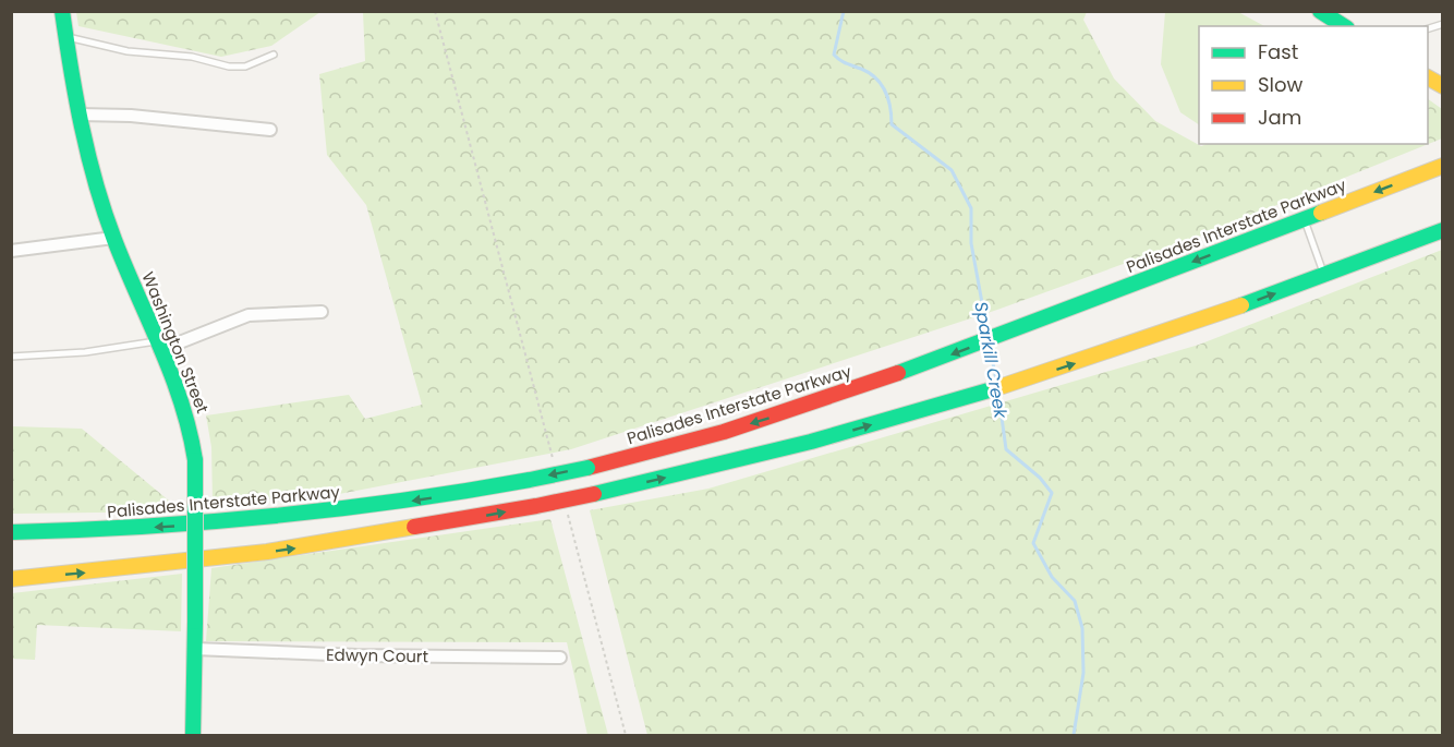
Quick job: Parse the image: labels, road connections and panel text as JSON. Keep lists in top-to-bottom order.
{
  "streets": {
    "main road": ["Palisades Interstate Parkway", "Washington Street"],
    "street": ["Edwyn Court"]
  },
  "crossings": [
    ["Washington Street", "Edwyn Court"]
  ],
  "water": ["Sparkill Creek"],
  "legend": ["Fast", "Slow", "Jam"]
}
